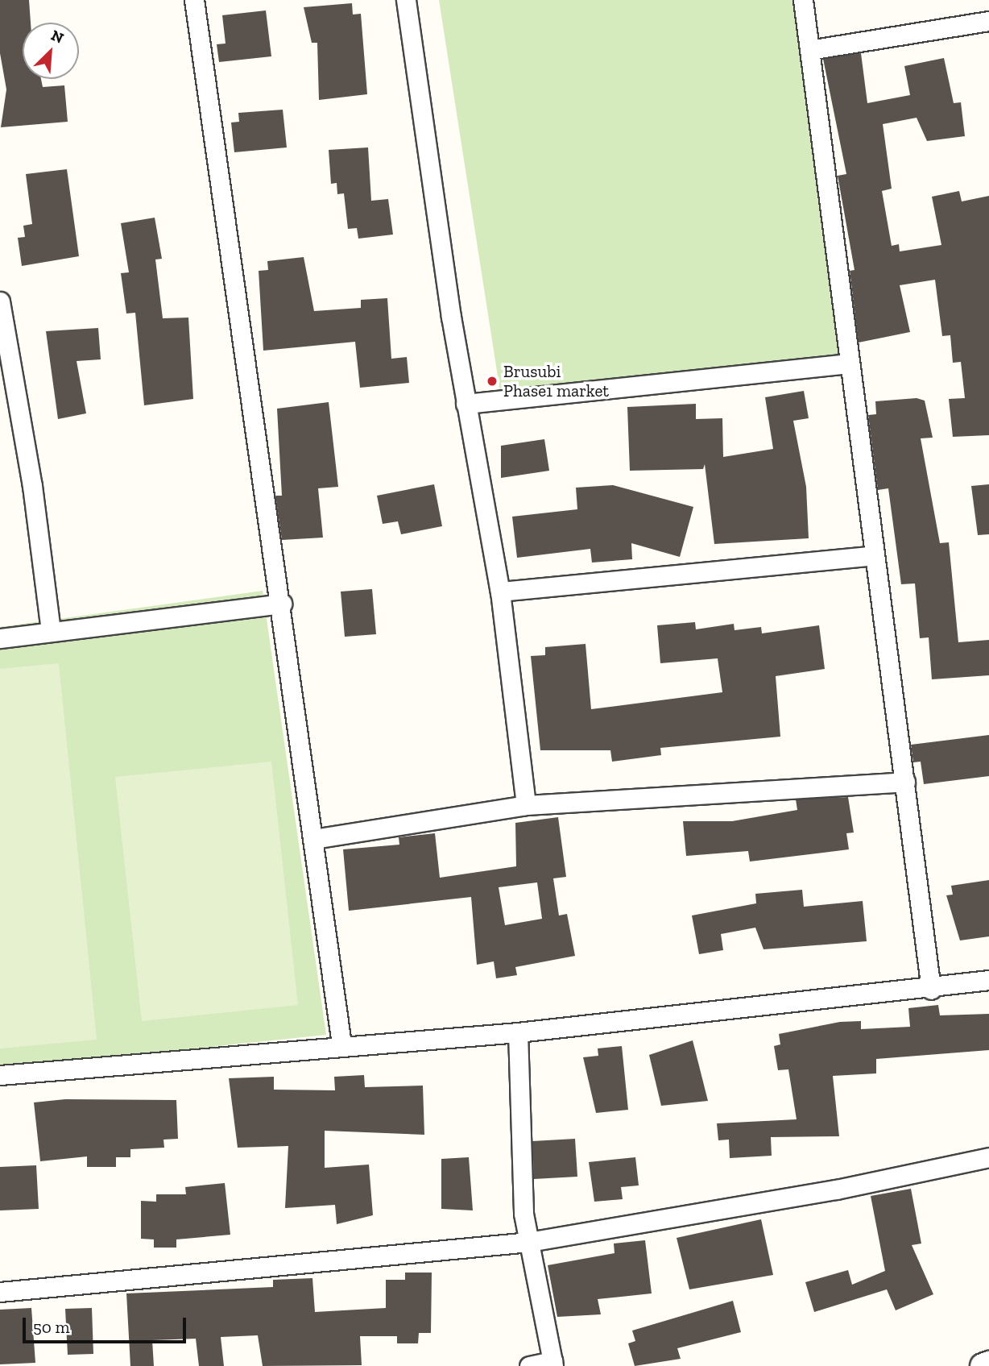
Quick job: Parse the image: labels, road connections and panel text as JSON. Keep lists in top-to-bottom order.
{
  "places": ["Brusubi Phase1 market"],
  "scale_bar": "50 m",
  "north": "top right"
}
